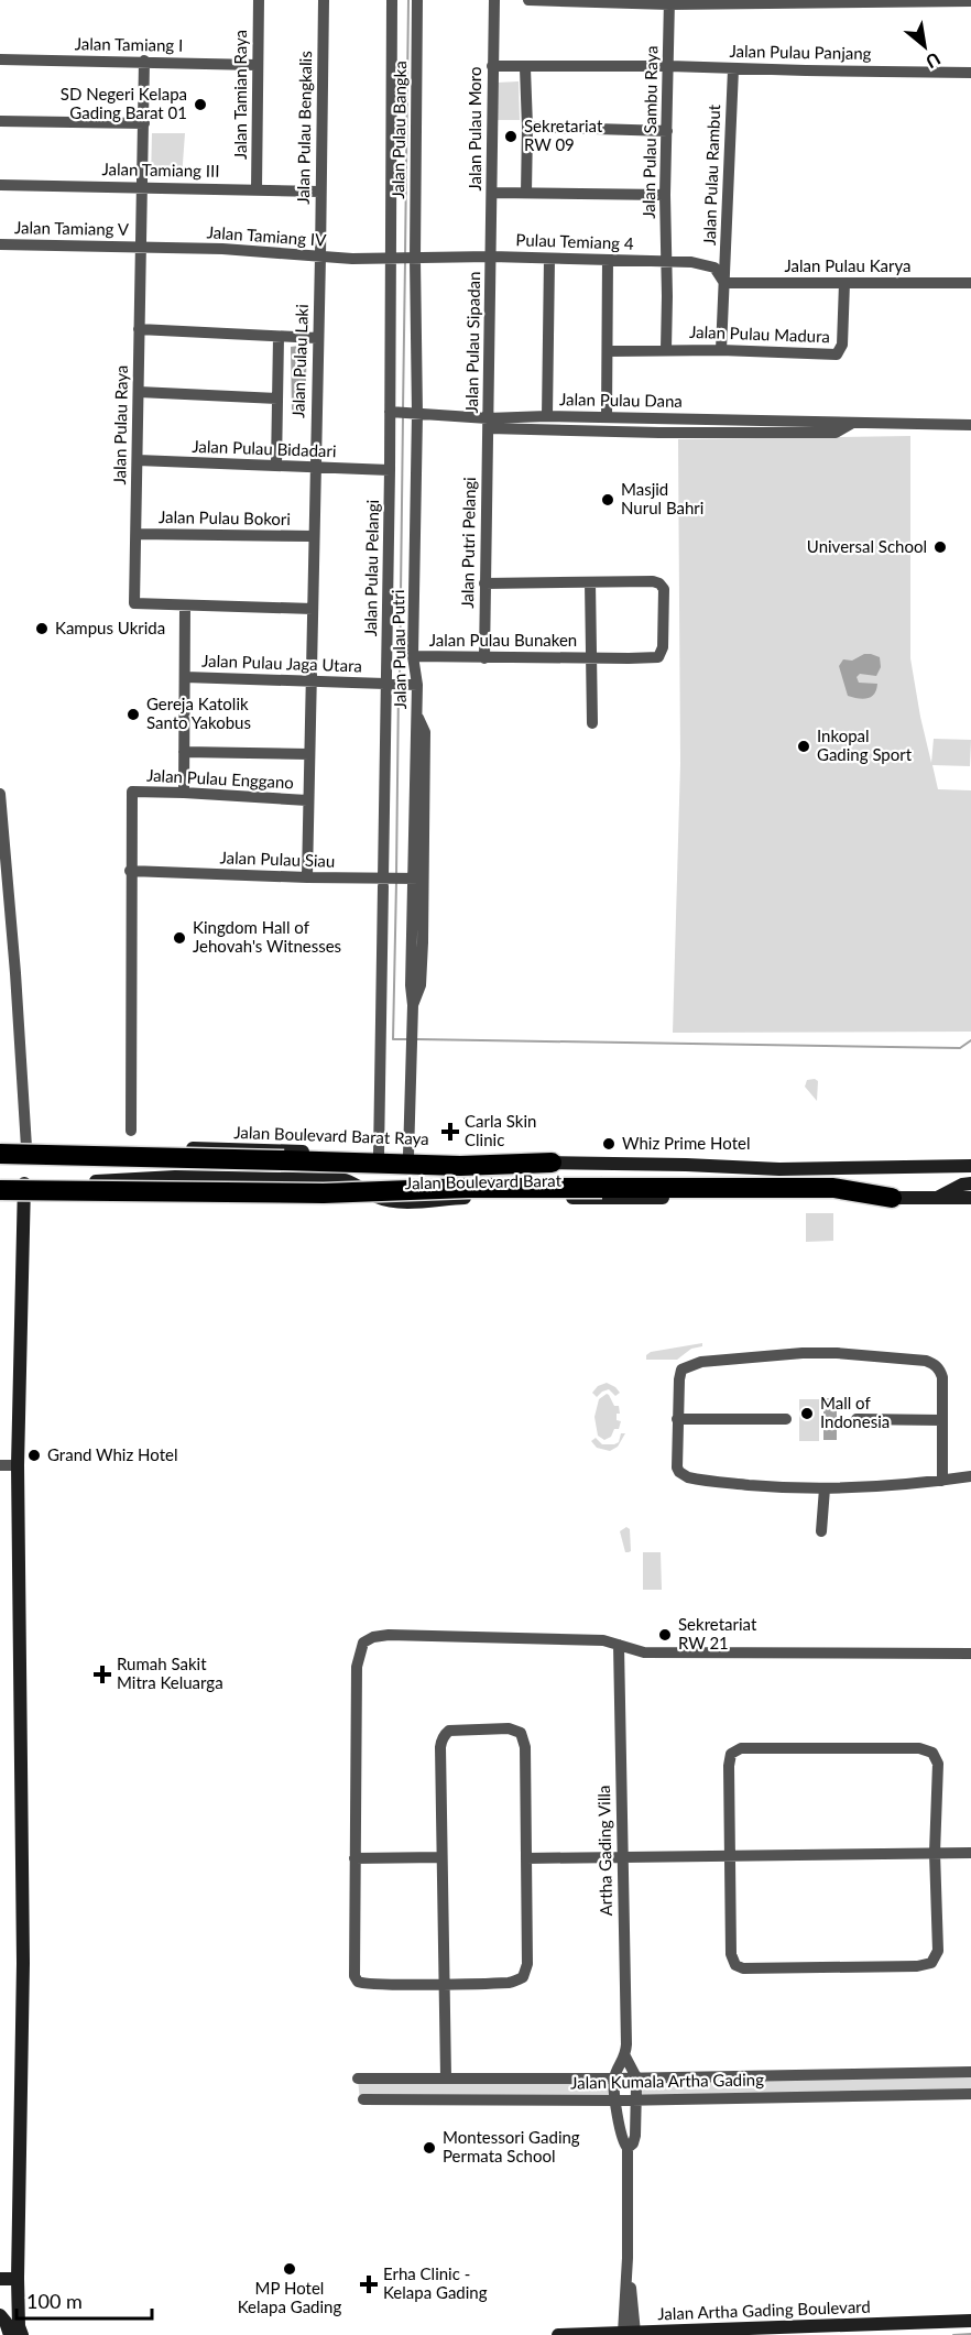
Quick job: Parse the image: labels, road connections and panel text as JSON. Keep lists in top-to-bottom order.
{
  "streets": {
    "main road": ["Jalan Boulevard Barat Raya", "Jalan Boulevard Barat", "Jalan Artha Gading Boulevard"],
    "street": [
      "Jalan Tamiang I",
      "Jalan Pulau Panjang",
      "Jalan Tamian Raya",
      "Jalan Pulau Bengkalis",
      "Jalan Pulau Moro",
      "Jalan Pulau Bangka",
      "Jalan Pulau Sambu Raya",
      "Jalan Tamiang III",
      "Jalan Pulau Rambut",
      "Jalan Tamiang V",
      "Jalan Tamiang IV",
      "Pulau Temiang 4",
      "Jalan Pulau Karya",
      "Jalan Pulau Madura",
      "Jalan Pulau Sipadan",
      "Jalan Pulau Laki",
      "Jalan Pulau Dana",
      "Jalan Pulau Raya",
      "Jalan Pulau Bidadari",
      "Jalan Pulau Bokori",
      "Jalan Putri Pelangi",
      "Jalan Pulau Pelangi",
      "Jalan Pulau Bunaken",
      "Jalan Pulau Putri",
      "Jalan Pulau Jaga Utara",
      "Jalan Pulau Enggano",
      "Jalan Pulau Siau",
      "Artha Gading Villa",
      "Jalan Kumala Artha Gading"
    ]
  },
  "crossings": [
    ["Jalan Tamiang I", "Jalan Tamian Raya"],
    ["Jalan Tamiang I", "Jalan Pulau Raya"],
    ["Jalan Pulau Panjang", "Jalan Pulau Moro"],
    ["Jalan Pulau Panjang", "Jalan Pulau Sambu Raya"],
    ["Jalan Pulau Panjang", "Jalan Pulau Rambut"],
    ["Jalan Tamian Raya", "Jalan Tamiang III"],
    ["Jalan Pulau Bengkalis", "Jalan Tamiang III"],
    ["Jalan Pulau Bengkalis", "Jalan Tamiang IV"],
    ["Jalan Pulau Bengkalis", "Jalan Pulau Laki"],
    ["Jalan Pulau Moro", "Pulau Temiang 4"],
    ["Jalan Pulau Moro", "Jalan Pulau Sipadan"],
    ["Jalan Pulau Bangka", "Jalan Tamiang IV"],
    ["Jalan Pulau Bangka", "Pulau Temiang 4"],
    ["Jalan Pulau Bangka", "Jalan Pulau Pelangi"],
    ["Jalan Pulau Bangka", "Jalan Pulau Putri"],
    ["Jalan Pulau Sambu Raya", "Pulau Temiang 4"],
    ["Jalan Pulau Sambu Raya", "Jalan Pulau Madura"],
    ["Jalan Tamiang III", "Jalan Pulau Raya"],
    ["Jalan Pulau Rambut", "Pulau Temiang 4"],
    ["Jalan Pulau Rambut", "Jalan Pulau Karya"],
    ["Jalan Pulau Rambut", "Jalan Pulau Madura"],
    ["Jalan Tamiang V", "Jalan Tamiang IV"],
    ["Jalan Tamiang V", "Jalan Pulau Raya"],
    ["Jalan Tamiang IV", "Pulau Temiang 4"],
    ["Jalan Tamiang IV", "Jalan Pulau Laki"],
    ["Jalan Tamiang IV", "Jalan Pulau Raya"],
    ["Jalan Tamiang IV", "Jalan Pulau Pelangi"],
    ["Jalan Tamiang IV", "Jalan Pulau Putri"],
    ["Pulau Temiang 4", "Jalan Pulau Karya"],
    ["Pulau Temiang 4", "Jalan Pulau Sipadan"],
    ["Pulau Temiang 4", "Jalan Pulau Putri"],
    ["Jalan Pulau Karya", "Jalan Pulau Madura"],
    ["Jalan Pulau Sipadan", "Jalan Pulau Dana"],
    ["Jalan Pulau Sipadan", "Jalan Putri Pelangi"],
    ["Jalan Pulau Laki", "Jalan Pulau Bidadari"],
    ["Jalan Pulau Laki", "Jalan Pulau Bokori"],
    ["Jalan Pulau Laki", "Jalan Pulau Jaga Utara"],
    ["Jalan Pulau Dana", "Jalan Putri Pelangi"],
    ["Jalan Pulau Dana", "Jalan Pulau Pelangi"],
    ["Jalan Pulau Dana", "Jalan Pulau Putri"],
    ["Jalan Pulau Raya", "Jalan Pulau Bidadari"],
    ["Jalan Pulau Raya", "Jalan Pulau Bokori"],
    ["Jalan Pulau Bidadari", "Jalan Pulau Pelangi"],
    ["Jalan Putri Pelangi", "Jalan Pulau Bunaken"],
    ["Jalan Pulau Pelangi", "Jalan Pulau Jaga Utara"],
    ["Jalan Pulau Pelangi", "Jalan Pulau Siau"],
    ["Jalan Pulau Pelangi", "Jalan Boulevard Barat Raya"],
    ["Jalan Pulau Bunaken", "Jalan Pulau Putri"],
    ["Jalan Pulau Putri", "Jalan Pulau Jaga Utara"],
    ["Jalan Pulau Putri", "Jalan Pulau Siau"],
    ["Jalan Pulau Putri", "Jalan Boulevard Barat Raya"],
    ["Jalan Pulau Enggano", "Jalan Pulau Siau"]
  ],
  "places": {
    "other": [
      "SD Negeri Kelapa Gading Barat 01",
      "Sekretariat RW 09",
      "Masjid Nurul Bahri",
      "Universal School",
      "Kampus Ukrida",
      "Gereja Katolik Santo Yakobus",
      "Inkopal Gading Sport",
      "Kingdom Hall of Jehovah's Witnesses",
      "Whiz Prime Hotel",
      "Mall of Indonesia",
      "Grand Whiz Hotel",
      "Sekretariat RW 21",
      "Montessori Gading Permata School",
      "MP Hotel Kelapa Gading"
    ],
    "health": ["Carla Skin Clinic", "Rumah Sakit Mitra Keluarga", "Erha Clinic - Kelapa Gading"]
  },
  "scale_bar": "100 m",
  "north": "bottom right"
}
